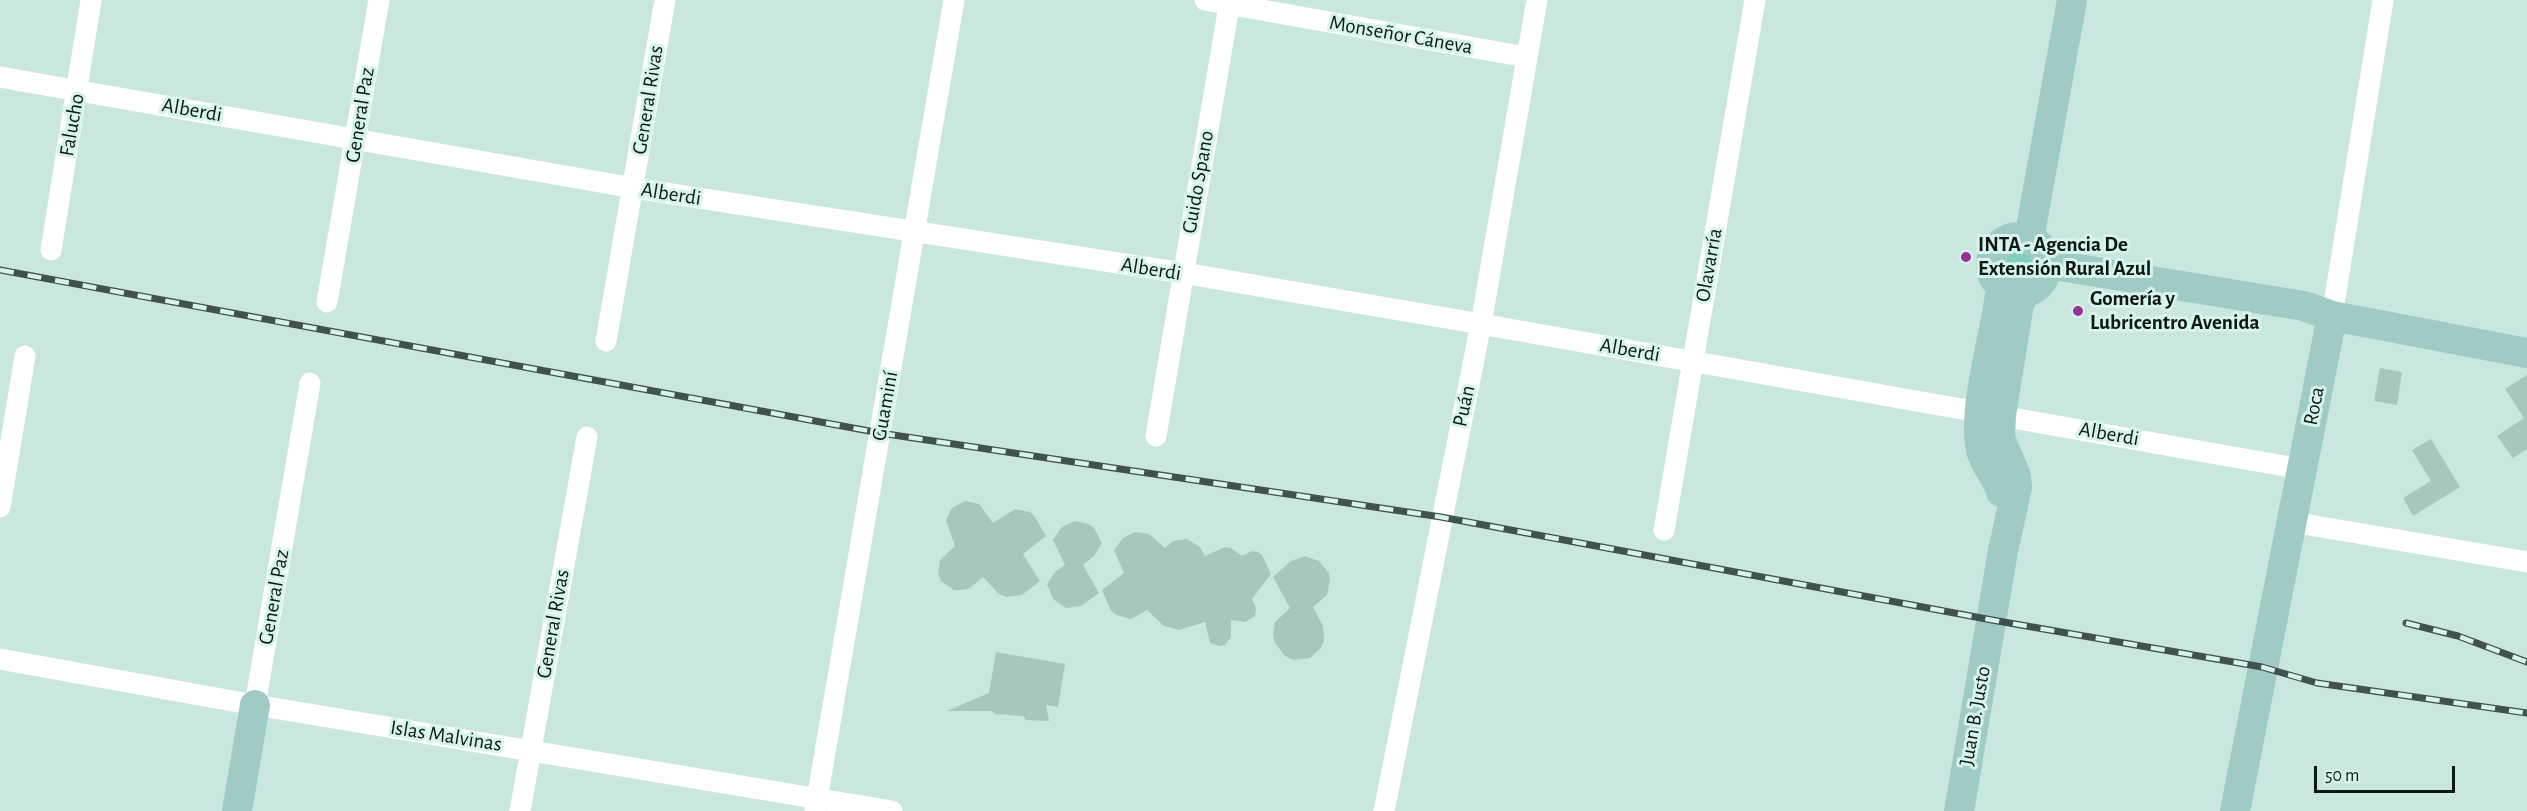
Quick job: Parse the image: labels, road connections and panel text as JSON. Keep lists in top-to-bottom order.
{
  "streets": {
    "main road": ["General Paz", "Roca", "Juan B. Justo"],
    "street": [
      "Monseñor Cáneva",
      "General Rivas",
      "Alberdi",
      "Falucho",
      "Guido Spano",
      "Olavarría",
      "Guaminí",
      "Puán",
      "Islas Malvinas"
    ]
  },
  "crossings": [
    ["Monseñor Cáneva", "Guido Spano"],
    ["Monseñor Cáneva", "Puán"],
    ["General Rivas", "Alberdi"],
    ["General Rivas", "Islas Malvinas"],
    ["Alberdi", "General Paz"],
    ["Alberdi", "Falucho"],
    ["Alberdi", "Guido Spano"],
    ["Alberdi", "Olavarría"],
    ["Alberdi", "Guaminí"],
    ["Alberdi", "Puán"],
    ["Alberdi", "Roca"],
    ["Alberdi", "Juan B. Justo"],
    ["General Paz", "Islas Malvinas"],
    ["Guaminí", "Islas Malvinas"]
  ],
  "places": ["INTA - Agencia De Extensión Rural Azul", "Gomería y Lubricentro Avenida"],
  "scale_bar": "50 m"
}
